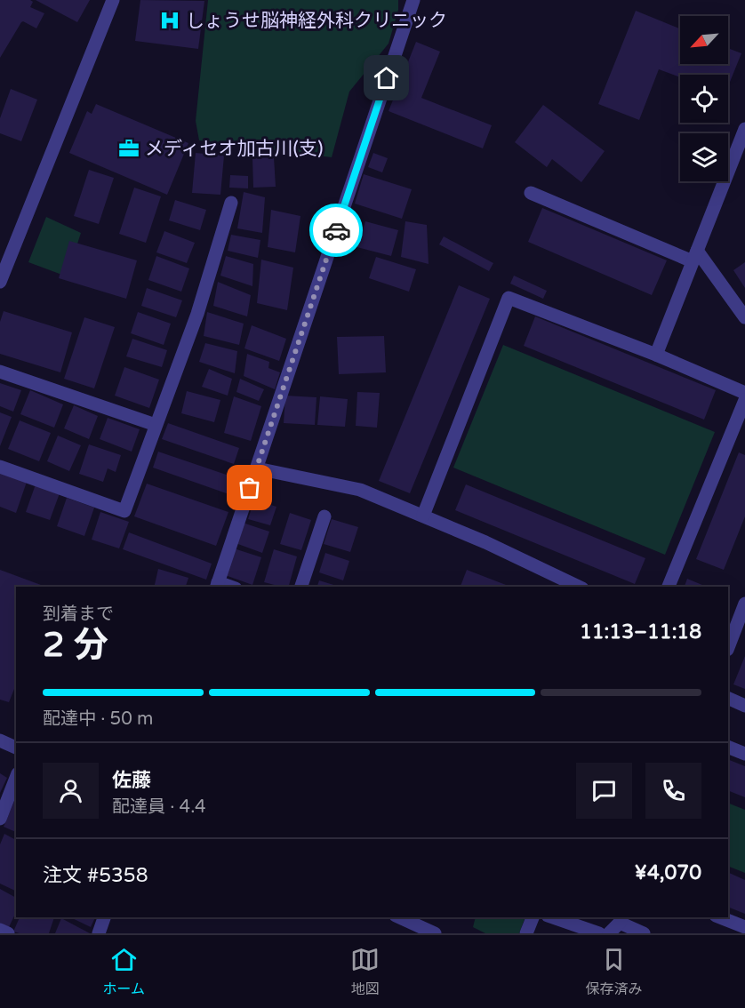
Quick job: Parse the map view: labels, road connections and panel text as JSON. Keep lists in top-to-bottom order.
{
  "places": {
    "hospital": ["しょうせ脳神経外科クリニック"],
    "office": ["メディセオ加古川(支)"]
  },
  "north": "bottom left",
  "page": {
    "heading": ["2 分", "到着まで", "11:13–11:18"],
    "panel": [
      "佐藤",
      "配達員 · 4.4",
      "注文 #5358",
      "¥4,070"
    ],
    "bar": "配達中 · 50 m",
    "tabs": ["ホーム", "地図", "保存済み"]
  }
}
